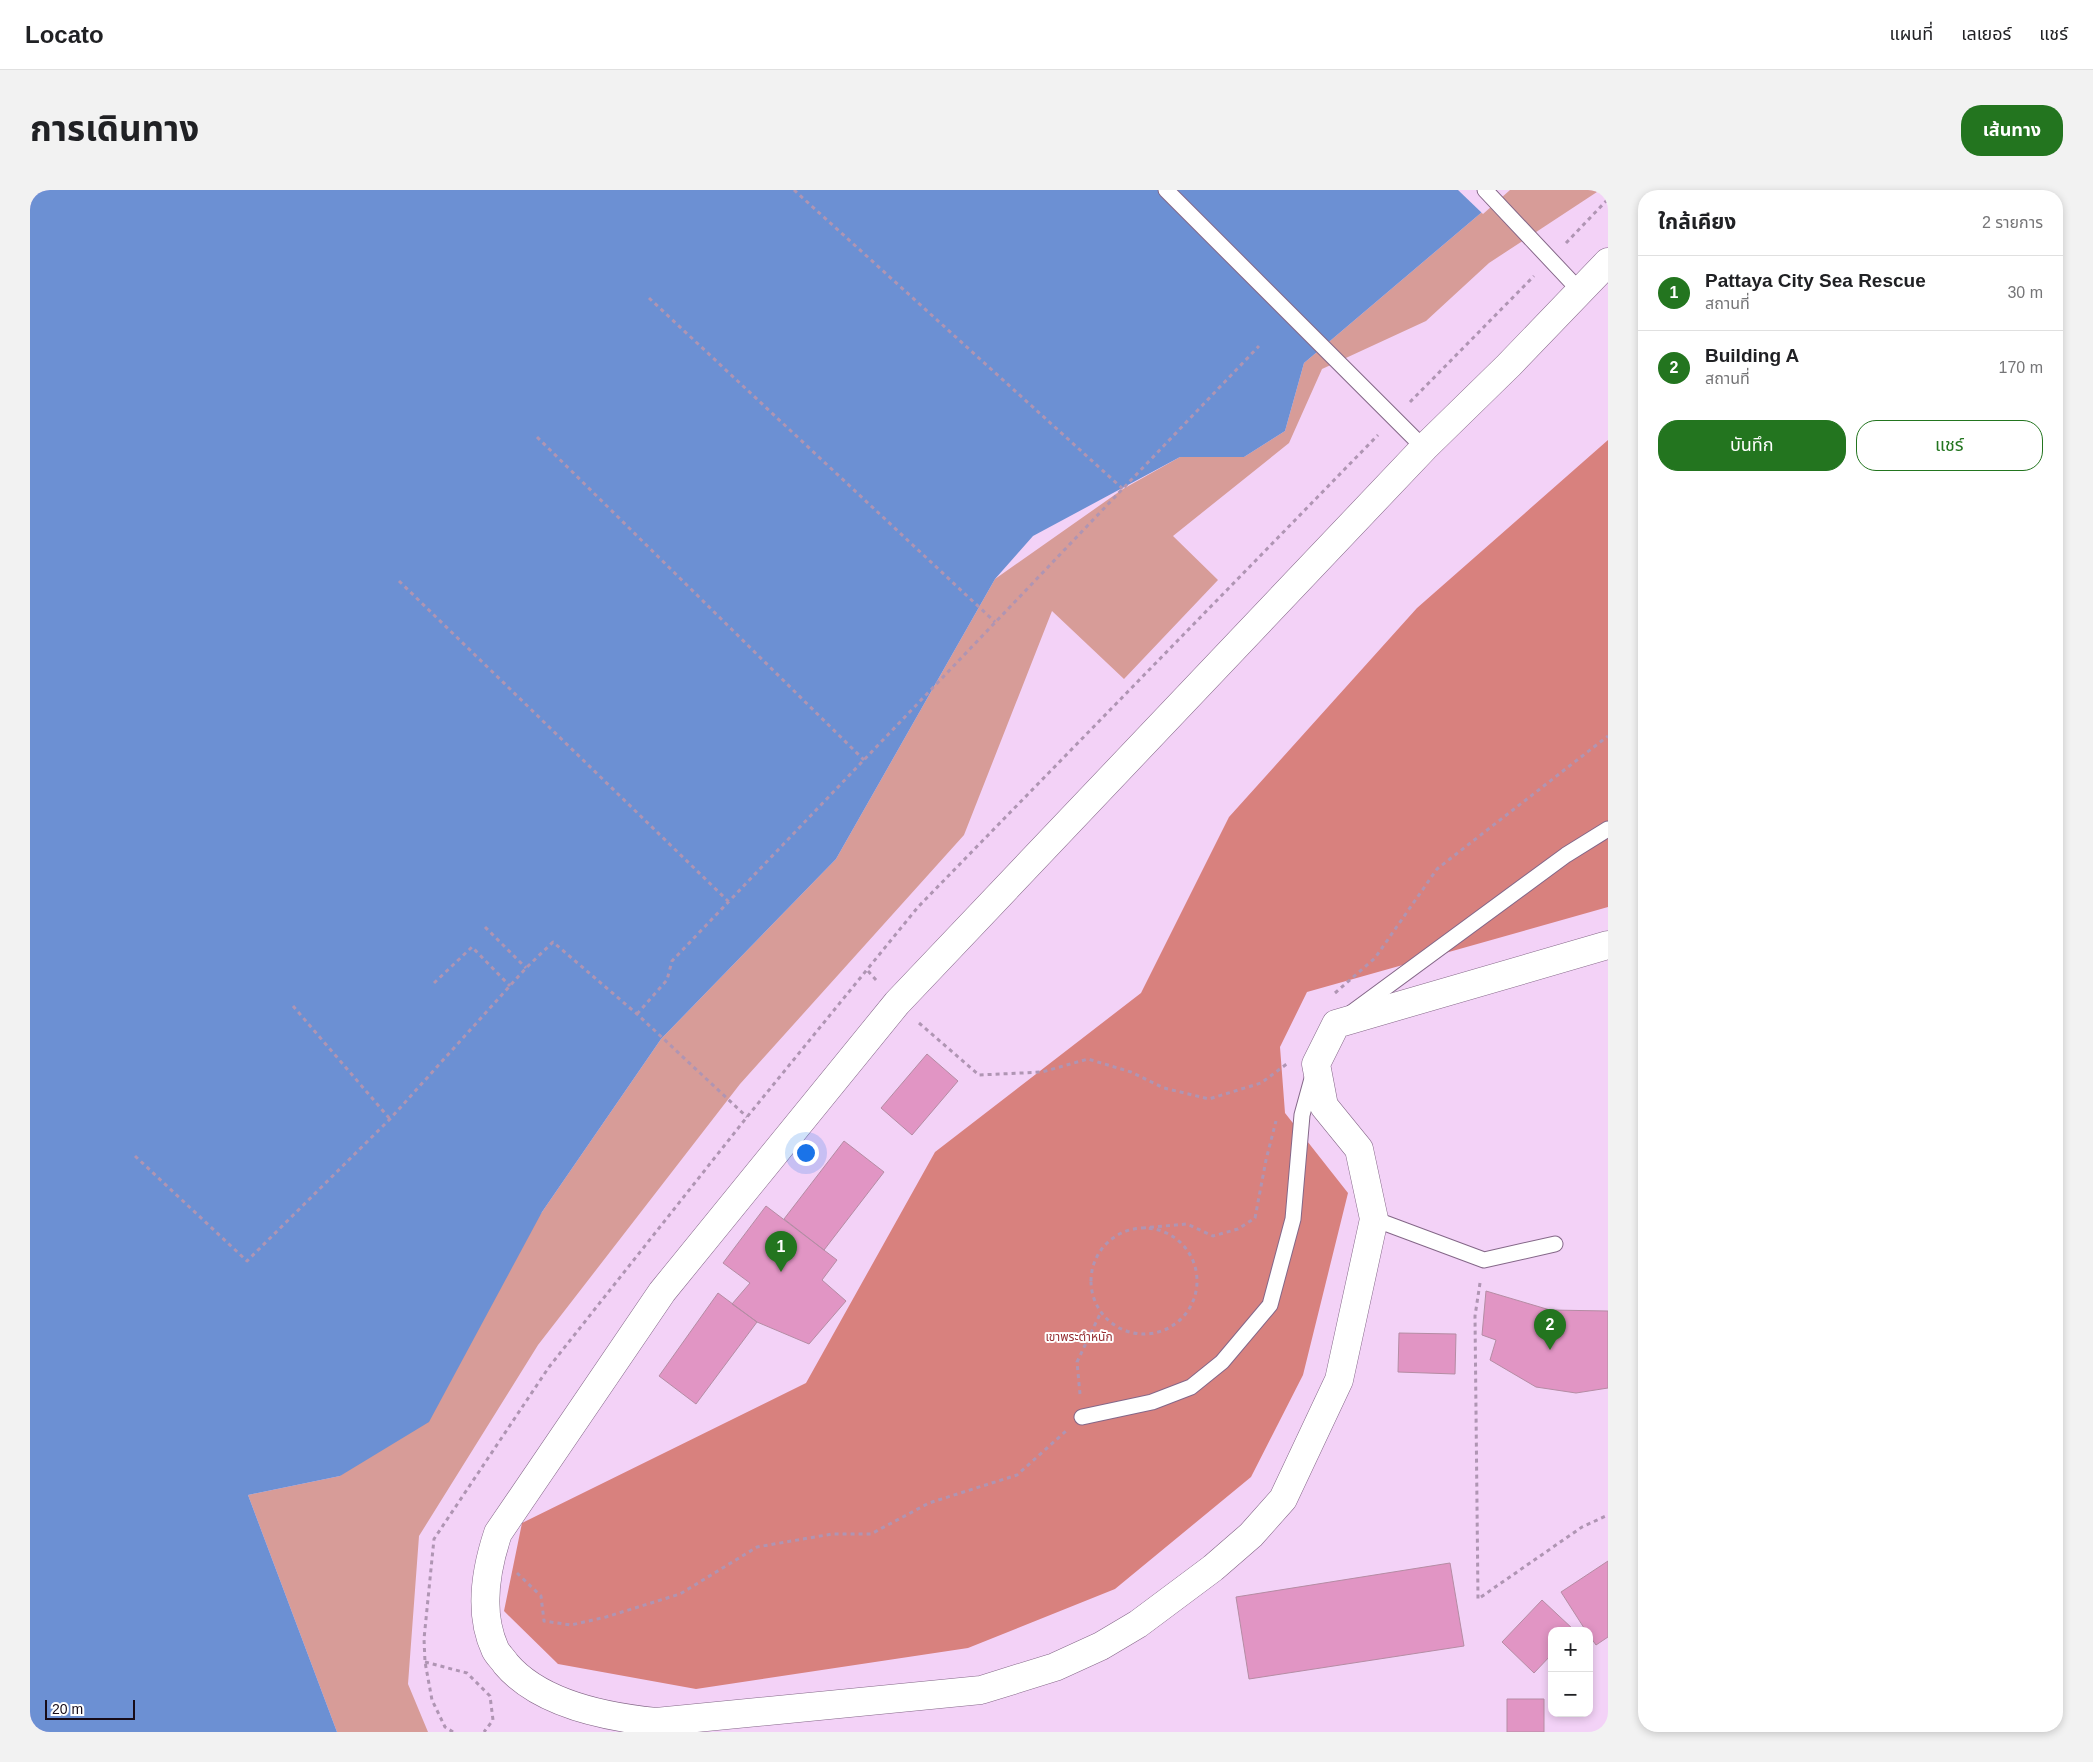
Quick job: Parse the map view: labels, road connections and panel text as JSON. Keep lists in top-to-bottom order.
{
  "parks": ["เขาพระตำหนัก"],
  "scale_bar": "20 m",
  "page": {
    "header": "Locato",
    "nav": ["แผนที่", "เลเยอร์", "แชร์"],
    "title": "การเดินทาง",
    "buttons": [
      "เส้นทาง",
      ["บันทึก", "แชร์"]
    ],
    "heading": ["ใกล้เคียง", "2 รายการ"],
    "list": [
      {
        "mark": "1",
        "name": "Pattaya City Sea Rescue",
        "note": "สถานที่",
        "value": "30 m"
      },
      {
        "mark": "2",
        "name": "Building A",
        "note": "สถานที่",
        "value": "170 m"
      }
    ],
    "pins": ["1", "2"],
    "map_buttons": ["+", "−"],
    "scale": "20 m"
  }
}
